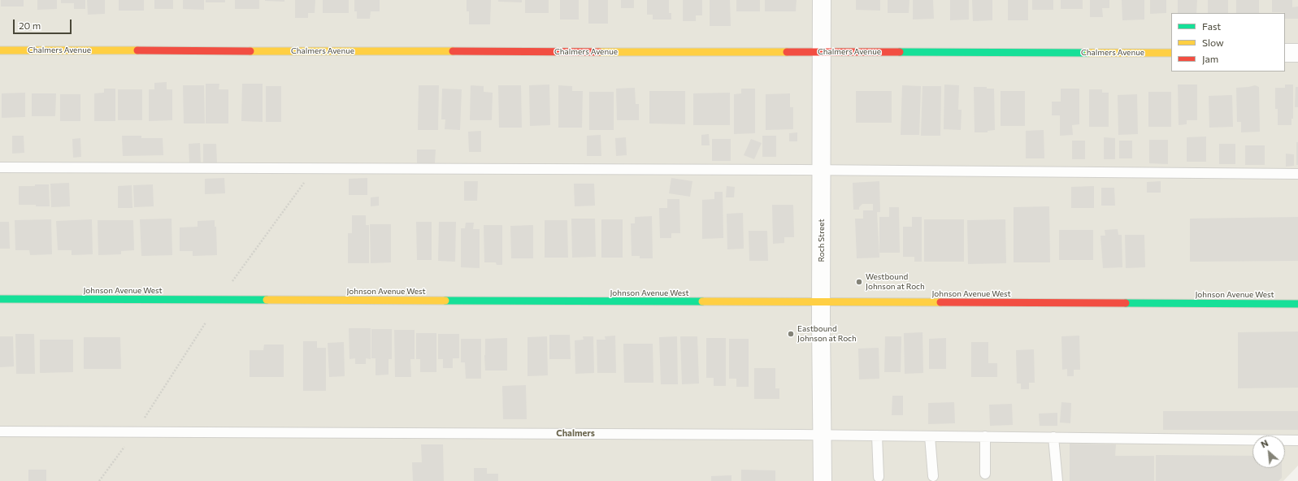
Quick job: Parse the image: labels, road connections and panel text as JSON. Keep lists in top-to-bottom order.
{
  "streets": {
    "main road": ["Chalmers Avenue", "Johnson Avenue West"],
    "street": ["Roch Street"]
  },
  "crossings": [
    ["Chalmers Avenue", "Roch Street"],
    ["Roch Street", "Johnson Avenue West"]
  ],
  "districts": ["Chalmers"],
  "places": ["Westbound Johnson at Roch", "Eastbound Johnson at Roch"],
  "legend": ["Fast", "Slow", "Jam"],
  "scale_bar": "20 m",
  "north": "top left"
}
